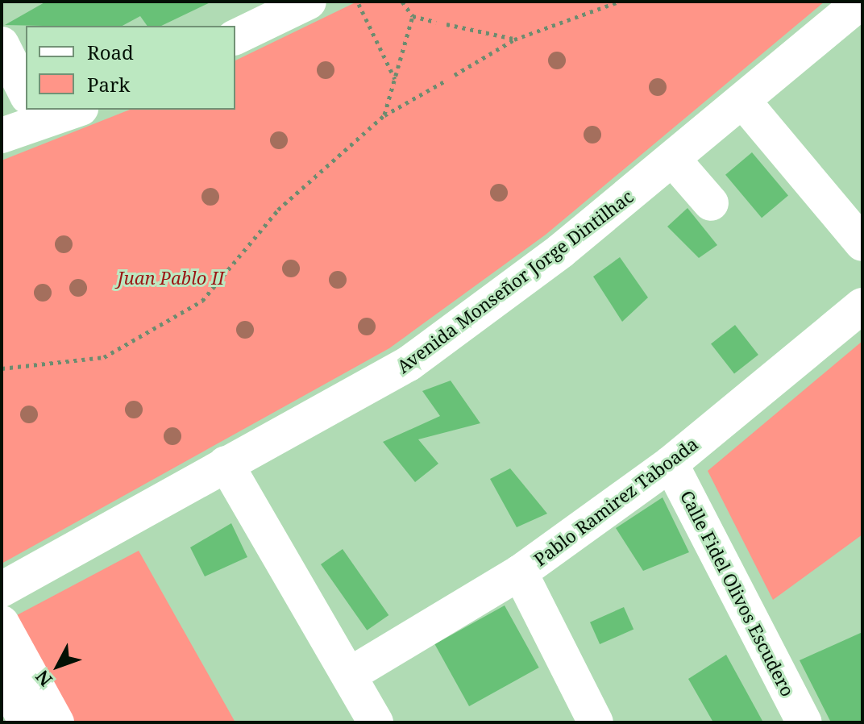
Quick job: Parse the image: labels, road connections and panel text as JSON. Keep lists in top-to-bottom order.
{
  "streets": {
    "street": ["Avenida Monseñor Jorge Dintilhac", "Pablo Ramirez Taboada", "Calle Fidel Olivos Escudero"]
  },
  "crossings": [
    ["Pablo Ramirez Taboada", "Calle Fidel Olivos Escudero"]
  ],
  "parks": ["Juan Pablo II"],
  "legend": ["Road", "Park"],
  "north": "bottom left"
}
